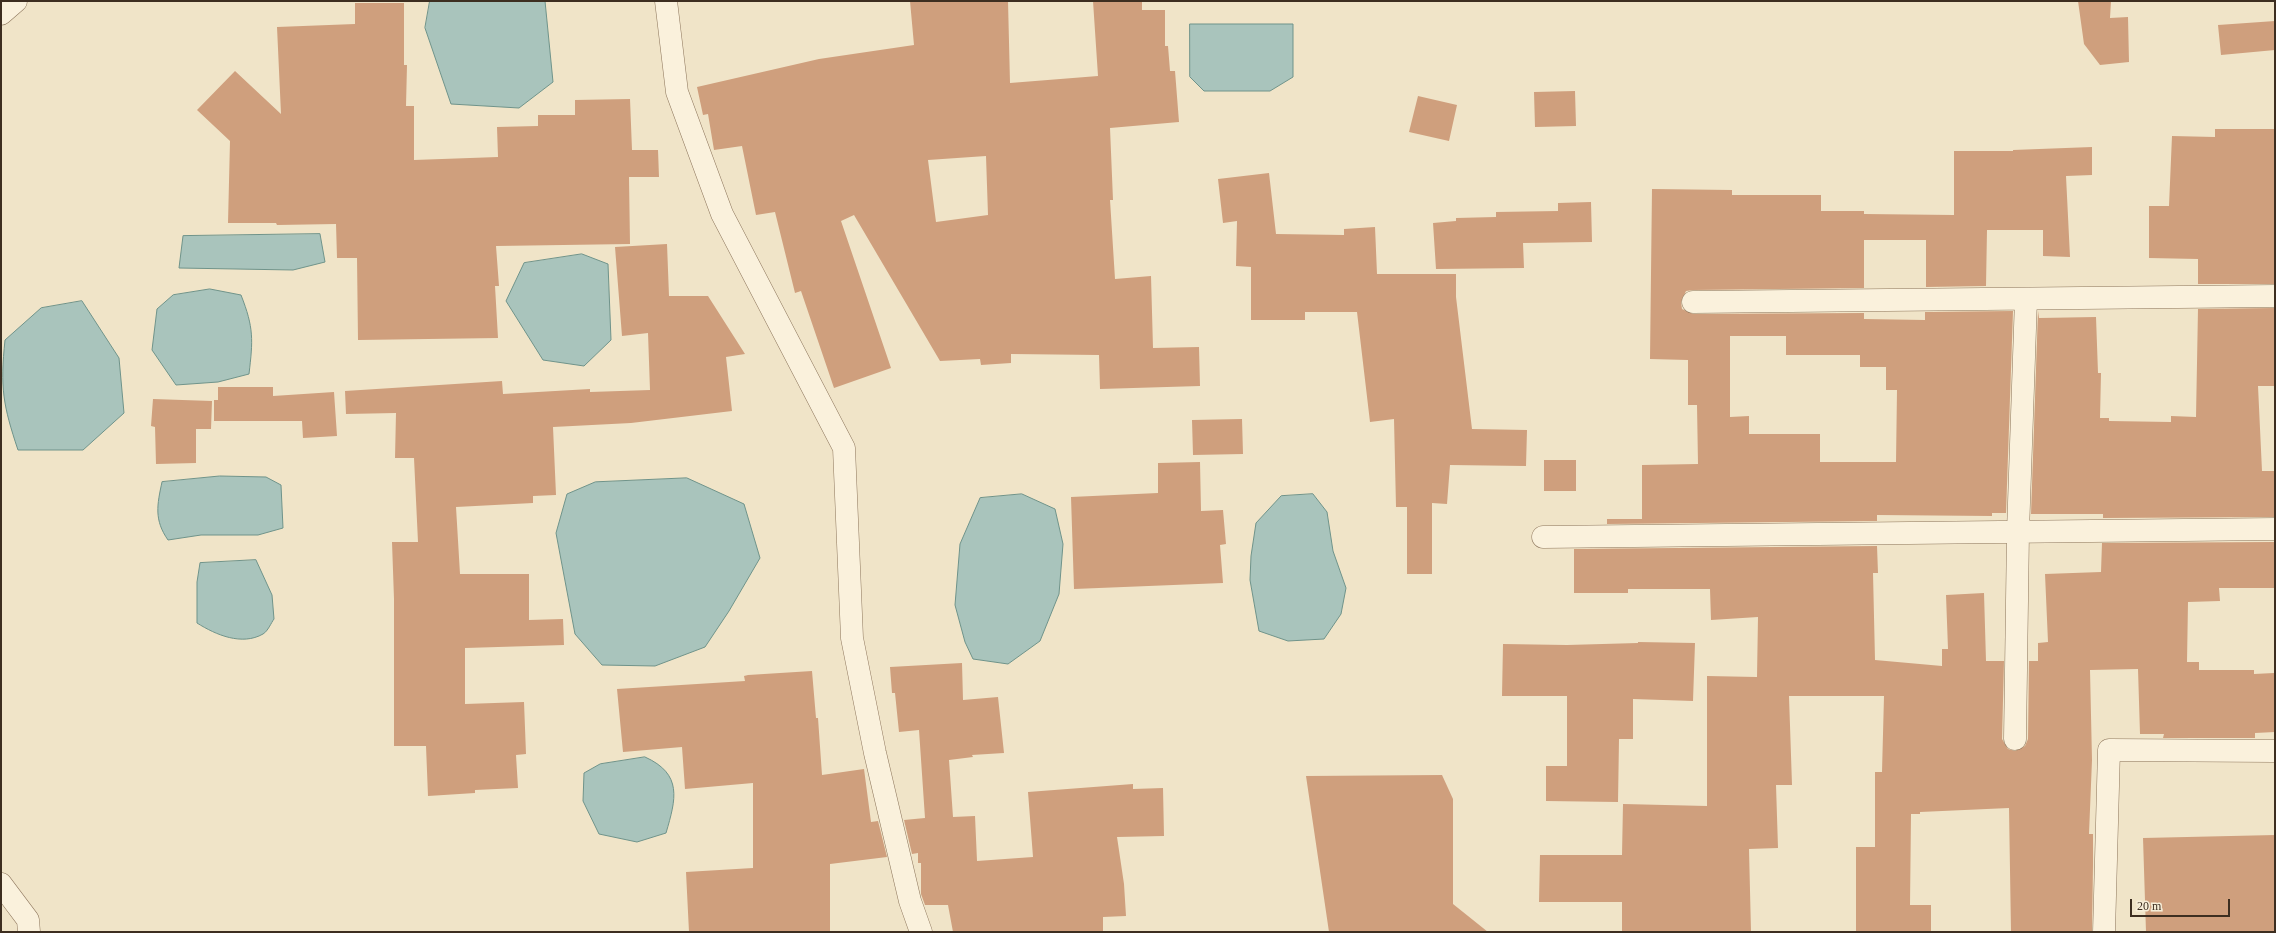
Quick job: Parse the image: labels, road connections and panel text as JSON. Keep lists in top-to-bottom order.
{
  "scale_bar": "20 m"
}
